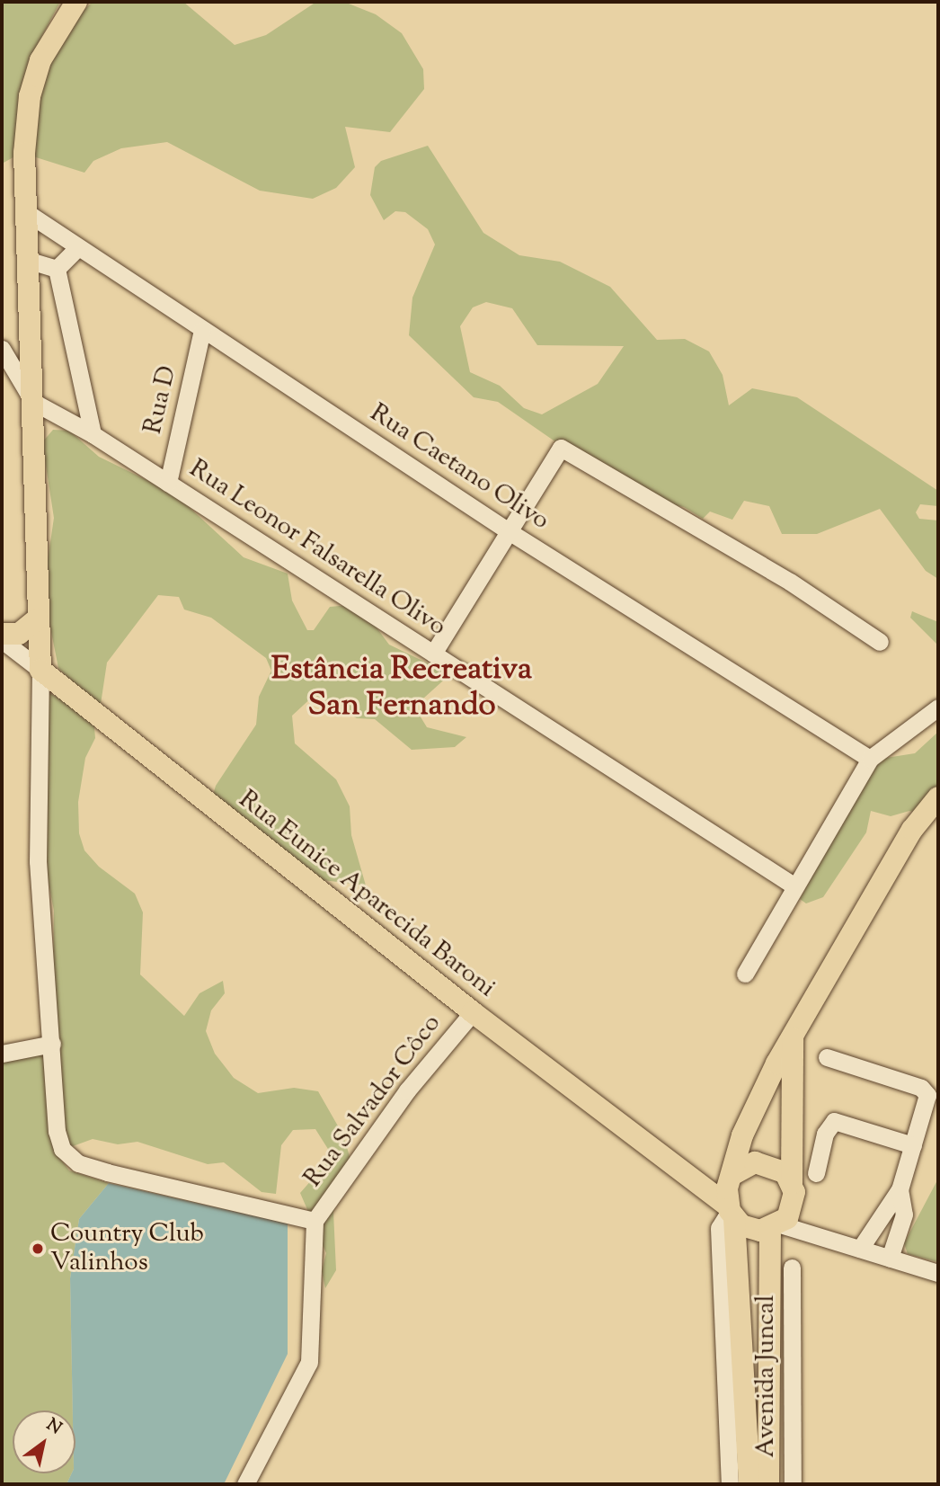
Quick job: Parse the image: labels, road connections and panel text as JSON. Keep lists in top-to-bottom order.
{
  "streets": {
    "main road": ["Rua Eunice Aparecida Baroni"],
    "street": [
      "Rua D",
      "Rua Caetano Olivo",
      "Rua Leonor Falsarella Olivo",
      "Rua Salvador Côco",
      "Avenida Juncal"
    ]
  },
  "crossings": [
    ["Rua D", "Rua Caetano Olivo"],
    ["Rua D", "Rua Leonor Falsarella Olivo"],
    ["Rua Eunice Aparecida Baroni", "Rua Salvador Côco"]
  ],
  "districts": ["Estância Recreativa San Fernando"],
  "places": ["Country Club Valinhos"],
  "north": "top right"
}
